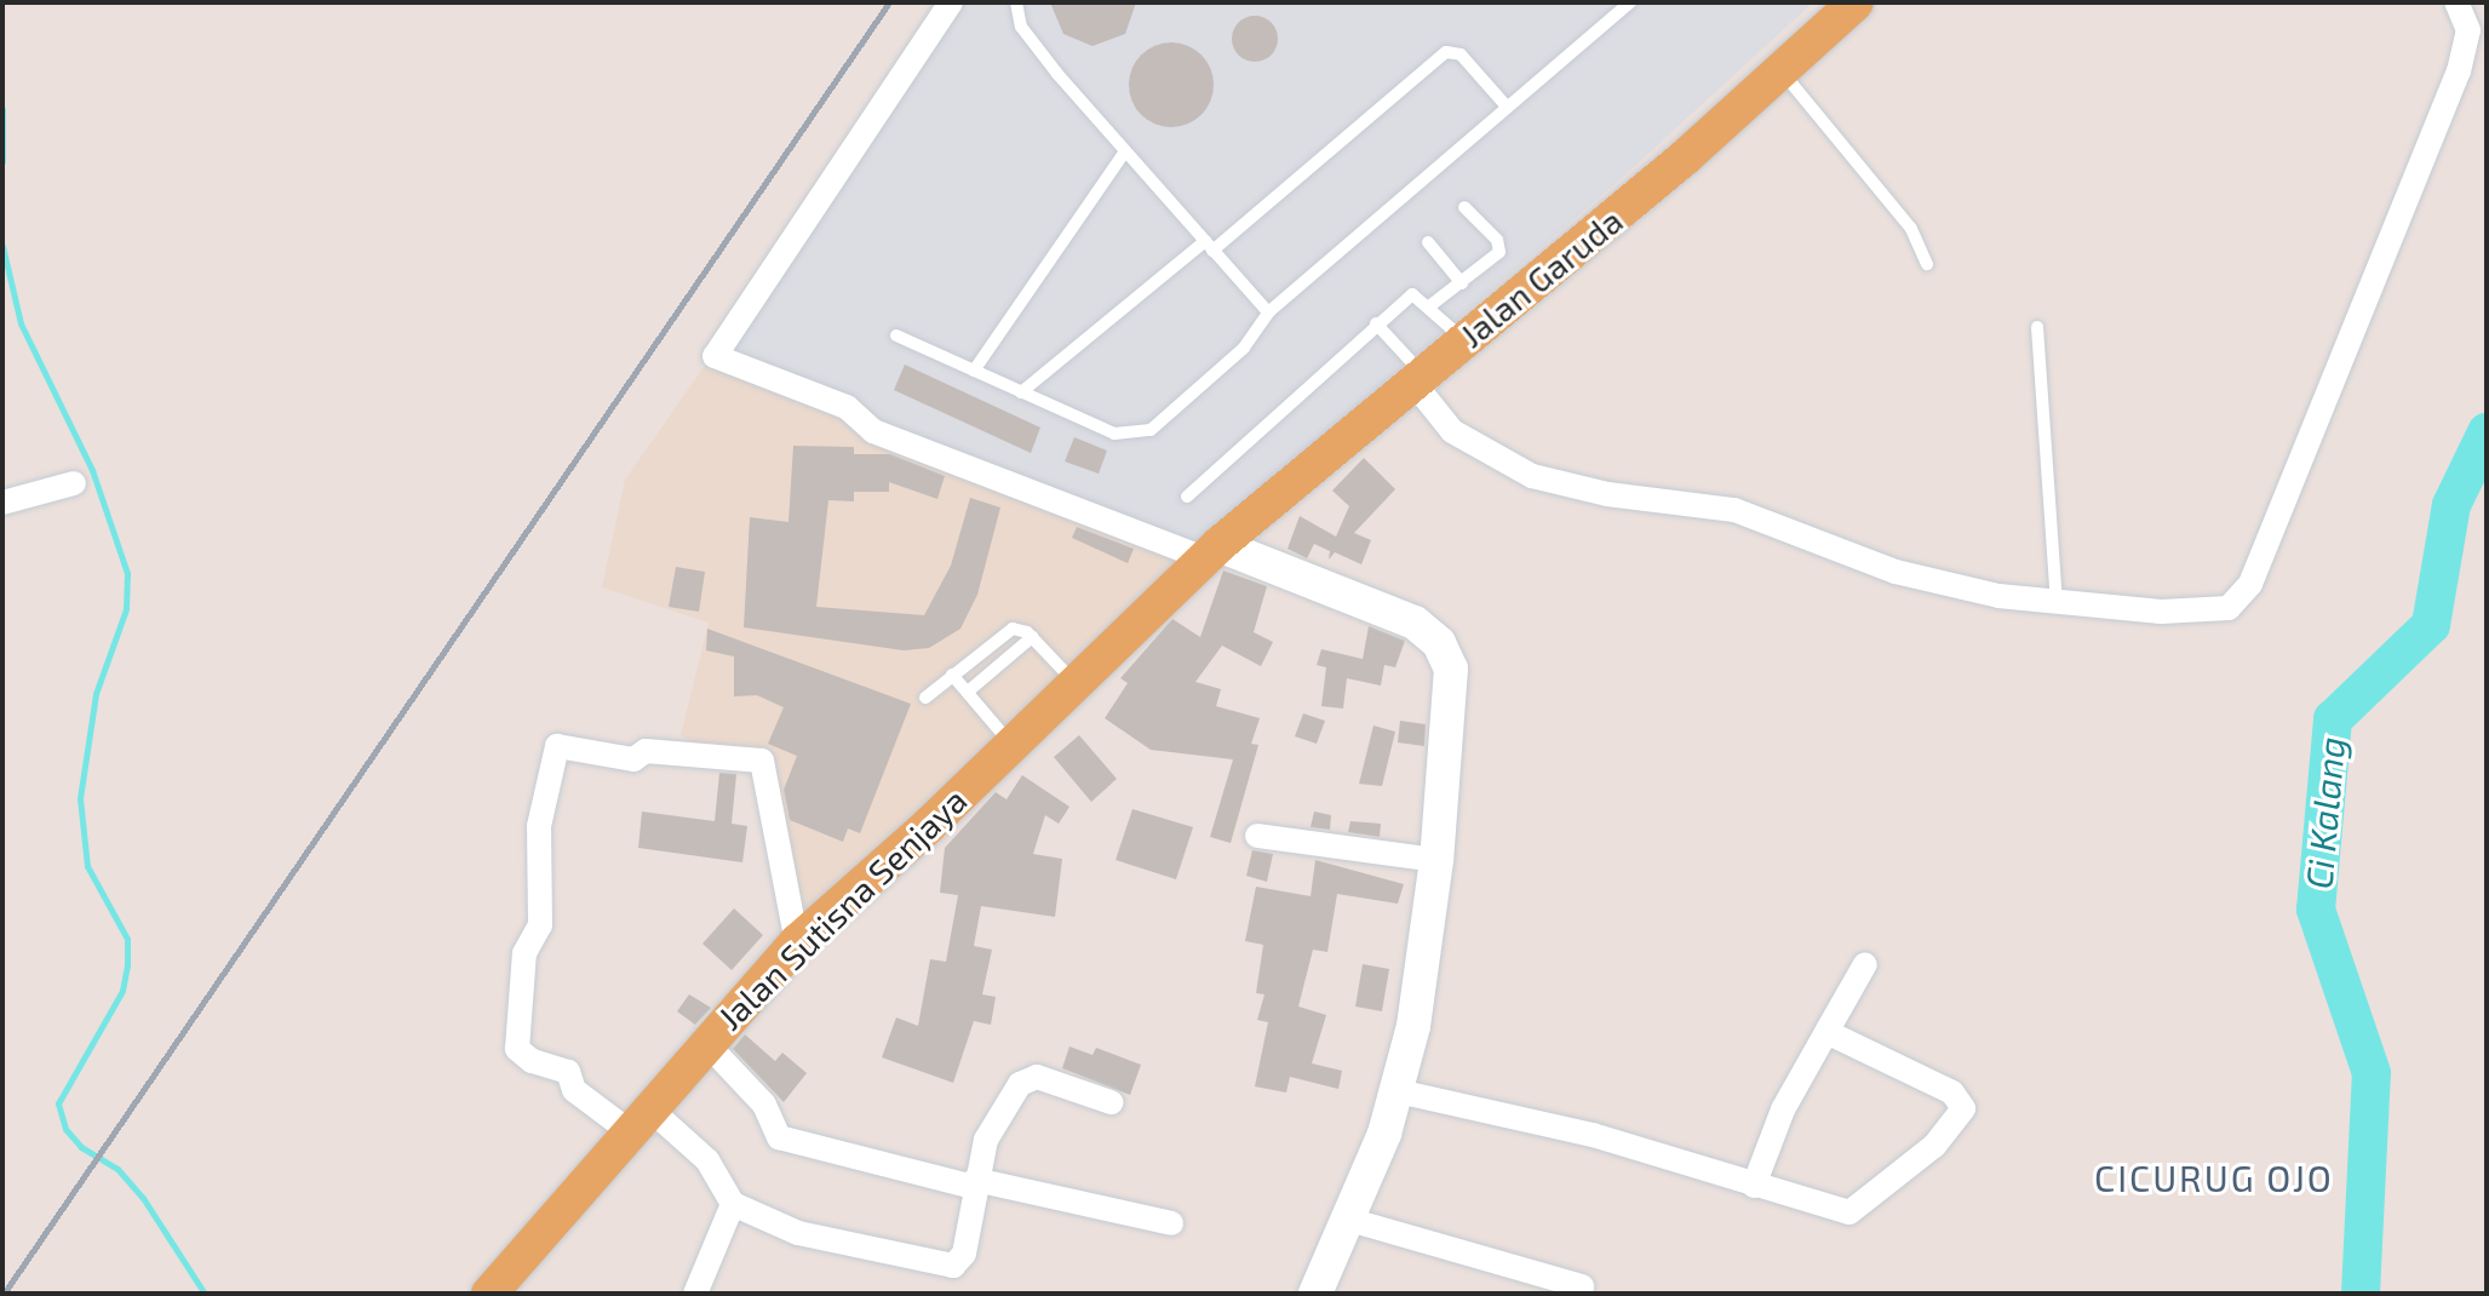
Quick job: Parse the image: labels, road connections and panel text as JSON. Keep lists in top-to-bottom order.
{
  "streets": {
    "main road": ["Jalan Garuda", "Jalan Sutisna Senjaya"]
  },
  "crossings": [
    ["Jalan Garuda", "Jalan Sutisna Senjaya"]
  ],
  "districts": ["CICURUG OJO"],
  "water": ["Ci Kalang"]
}
